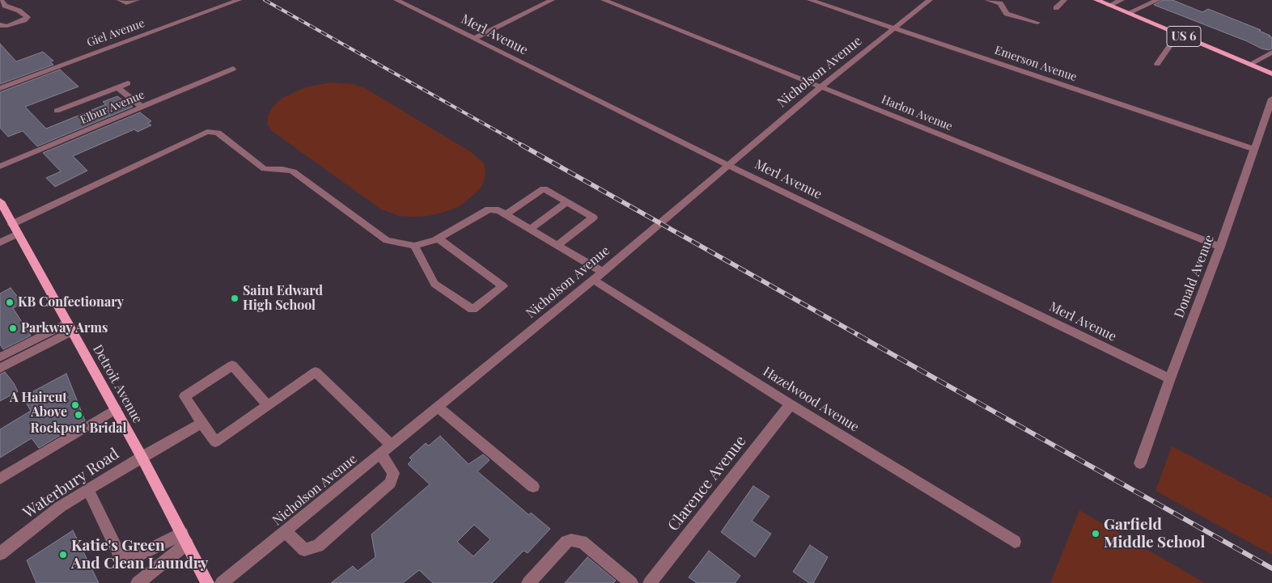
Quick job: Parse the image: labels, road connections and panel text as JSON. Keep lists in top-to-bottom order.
{
  "streets": {
    "main road": ["US 6", "Detroit Avenue"],
    "street": [
      "Giel Avenue",
      "Merl Avenue",
      "Emerson Avenue",
      "Nicholson Avenue",
      "Elbur Avenue",
      "Harlon Avenue",
      "Donald Avenue",
      "Hazelwood Avenue",
      "Waterbury Road",
      "Clarence Avenue"
    ]
  },
  "crossings": [
    ["Merl Avenue", "Nicholson Avenue"],
    ["Merl Avenue", "Donald Avenue"],
    ["Emerson Avenue", "Nicholson Avenue"],
    ["Emerson Avenue", "Donald Avenue"],
    ["Nicholson Avenue", "Harlon Avenue"],
    ["Nicholson Avenue", "Hazelwood Avenue"],
    ["Harlon Avenue", "Donald Avenue"],
    ["Detroit Avenue", "Waterbury Road"],
    ["Hazelwood Avenue", "Clarence Avenue"]
  ],
  "places": [
    "Saint Edward High School",
    "KB Confectionary",
    "Parkway Arms",
    "A Haircut Above",
    "Rockport Bridal",
    "Garfield Middle School",
    "Katie's Green And Clean Laundry"
  ]
}
